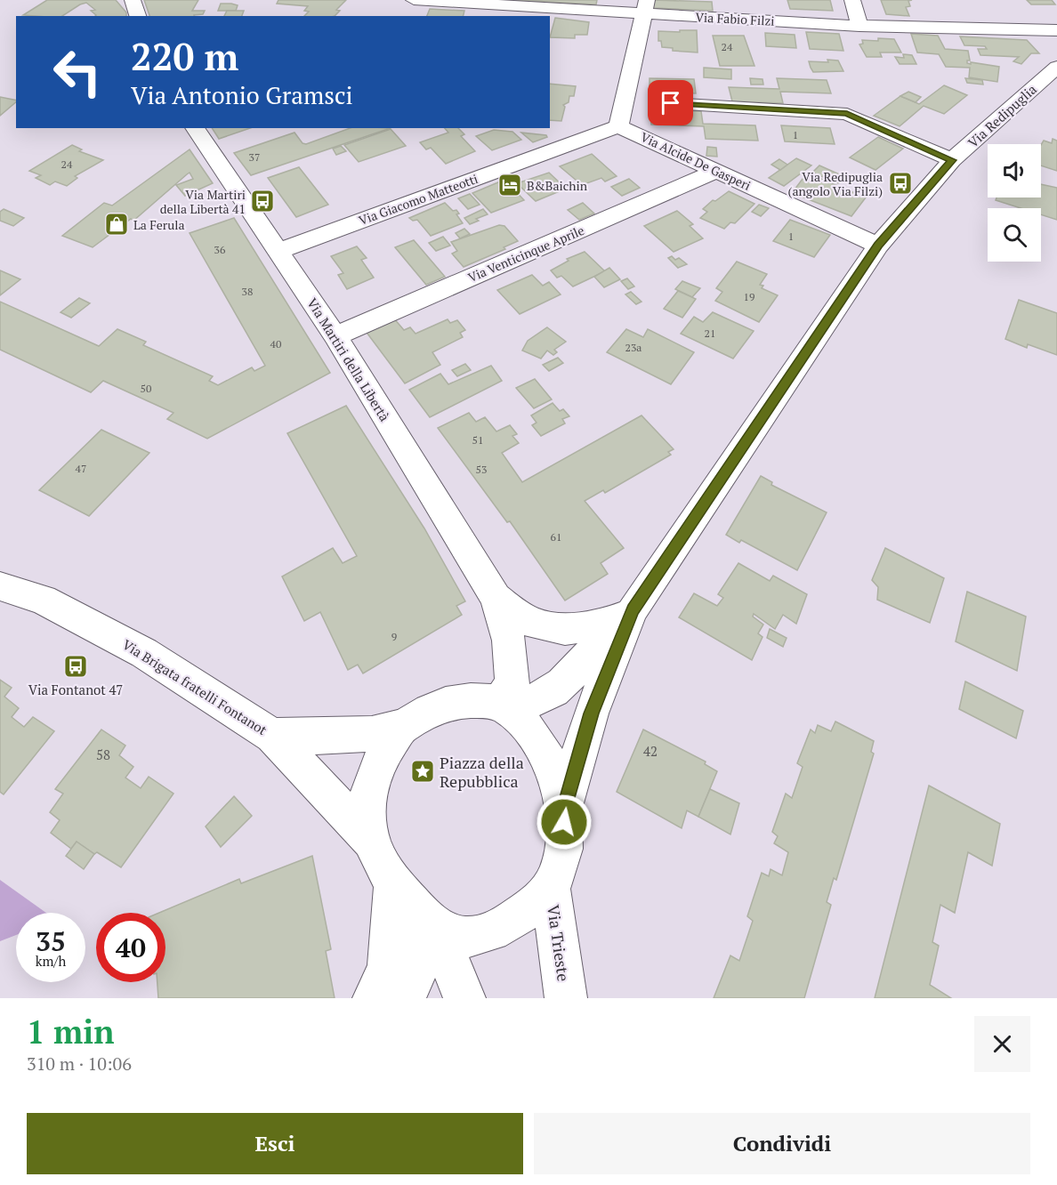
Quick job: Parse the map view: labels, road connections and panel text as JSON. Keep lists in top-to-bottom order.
{
  "streets": {
    "street": [
      "Via Fabio Filzi",
      "Via Redipuglia",
      "Via Alcide De Gasperi",
      "Via Giacomo Matteotti",
      "Via Venticinque Aprile",
      "Via Martiri della Libertà",
      "Via Brigata fratelli Fontanot",
      "Via Trieste"
    ]
  },
  "crossings": [
    ["Via Redipuglia", "Via Alcide De Gasperi"],
    ["Via Redipuglia", "Via Martiri della Libertà"],
    ["Via Alcide De Gasperi", "Via Giacomo Matteotti"],
    ["Via Alcide De Gasperi", "Via Venticinque Aprile"],
    ["Via Giacomo Matteotti", "Via Martiri della Libertà"],
    ["Via Venticinque Aprile", "Via Martiri della Libertà"]
  ],
  "places": {
    "bus stop": ["Via Redipuglia (angolo Via Filzi)", "Via Martiri della Libertà 41", "Via Fontanot 47"],
    "hotel": ["B&Baichin"],
    "shop": ["La Ferula"],
    "place": ["Piazza della Repubblica"]
  },
  "house_numbers": [
    "24",
    "1",
    "37",
    "24",
    "1",
    "36",
    "38",
    "19",
    "21",
    "40",
    "23a",
    "50",
    "51",
    "47",
    "53",
    "61",
    "9",
    "42",
    "58"
  ],
  "page": {
    "turn": ["220 m", "Via Antonio Gramsci"],
    "speed": "35 km/h",
    "limit": "40",
    "heading": ["1 min", "310 m · 10:06"],
    "buttons": ["Esci", "Condividi"]
  }
}
